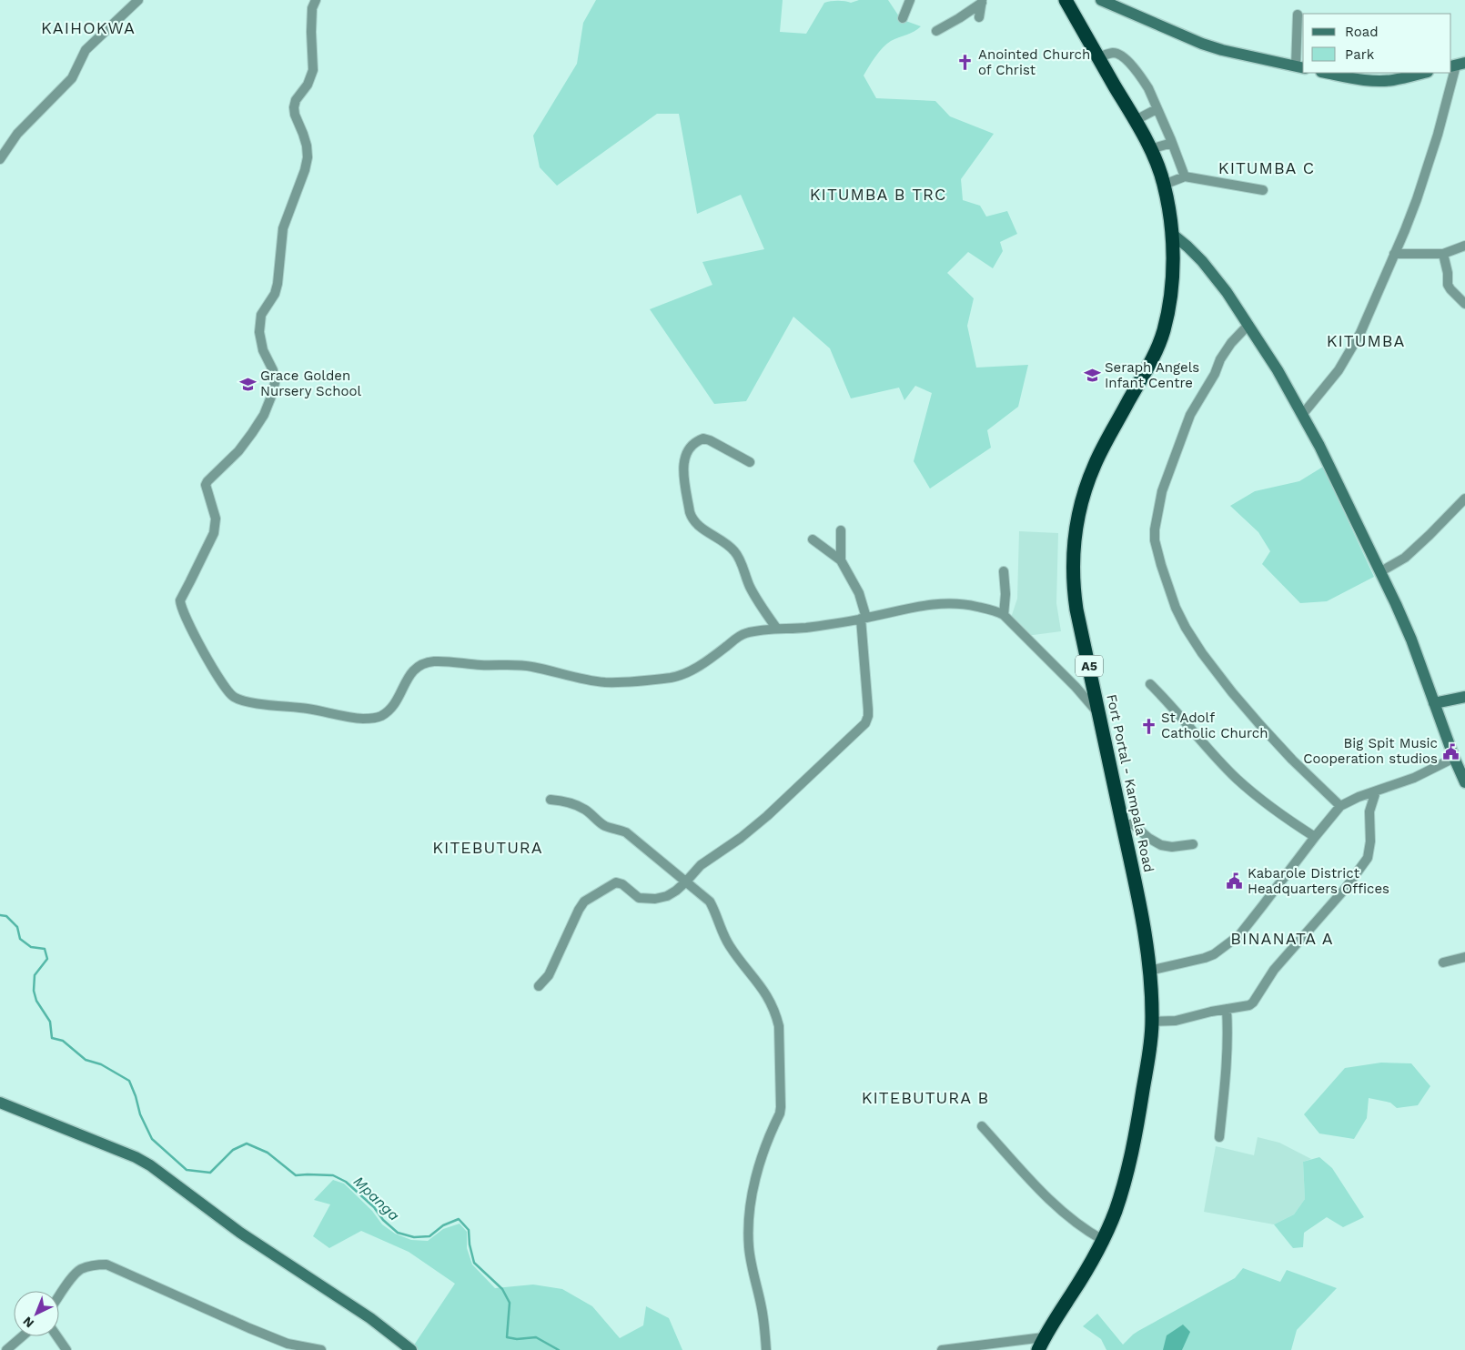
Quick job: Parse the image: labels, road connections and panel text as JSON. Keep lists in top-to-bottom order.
{
  "streets": {
    "highway": ["A5", "Fort Portal - Kampala Road"]
  },
  "districts": [
    "KAIHOKWA",
    "KITUMBA C",
    "KITUMBA B TRC",
    "KITUMBA",
    "KITEBUTURA",
    "BINANATA A",
    "KITEBUTURA B"
  ],
  "water": ["Mpanga"],
  "places": {
    "church": ["Anointed Church of Christ", "St Adolf Catholic Church"],
    "school or university": ["Seraph Angels Infant Centre", "Grace Golden Nursery School"],
    "public building": ["Big Spit Music Cooperation studios", "Kabarole District Headquarters Offices"]
  },
  "legend": ["Road", "Park"],
  "north": "bottom left"
}
